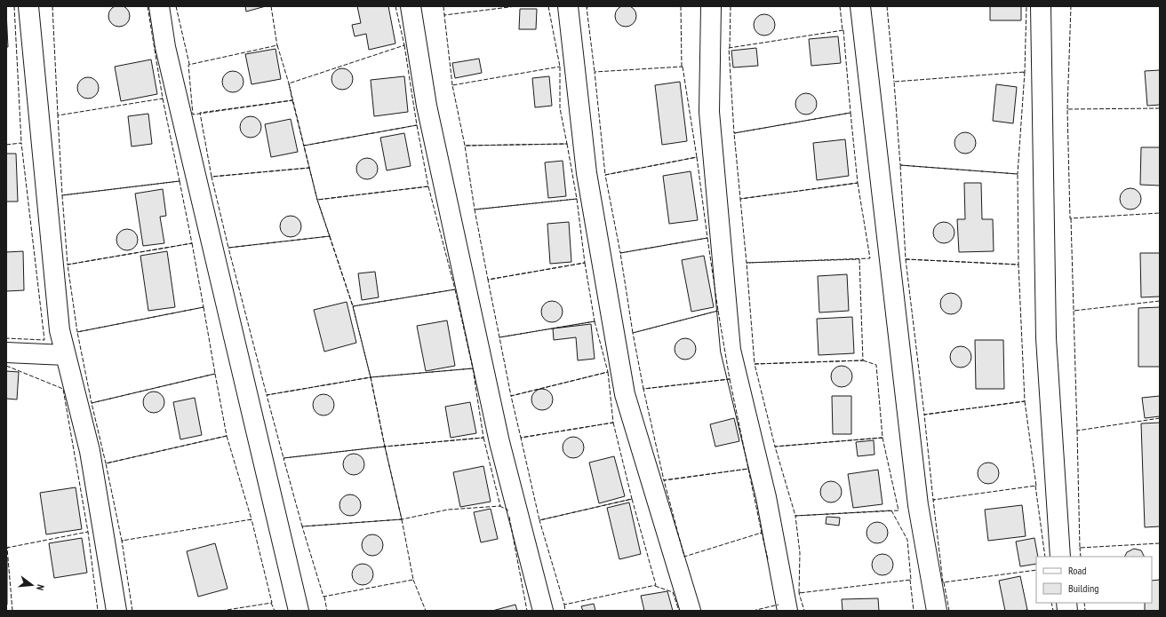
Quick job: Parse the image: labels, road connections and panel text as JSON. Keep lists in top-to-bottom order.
{
  "legend": ["Road", "Building"],
  "north": "right"
}
